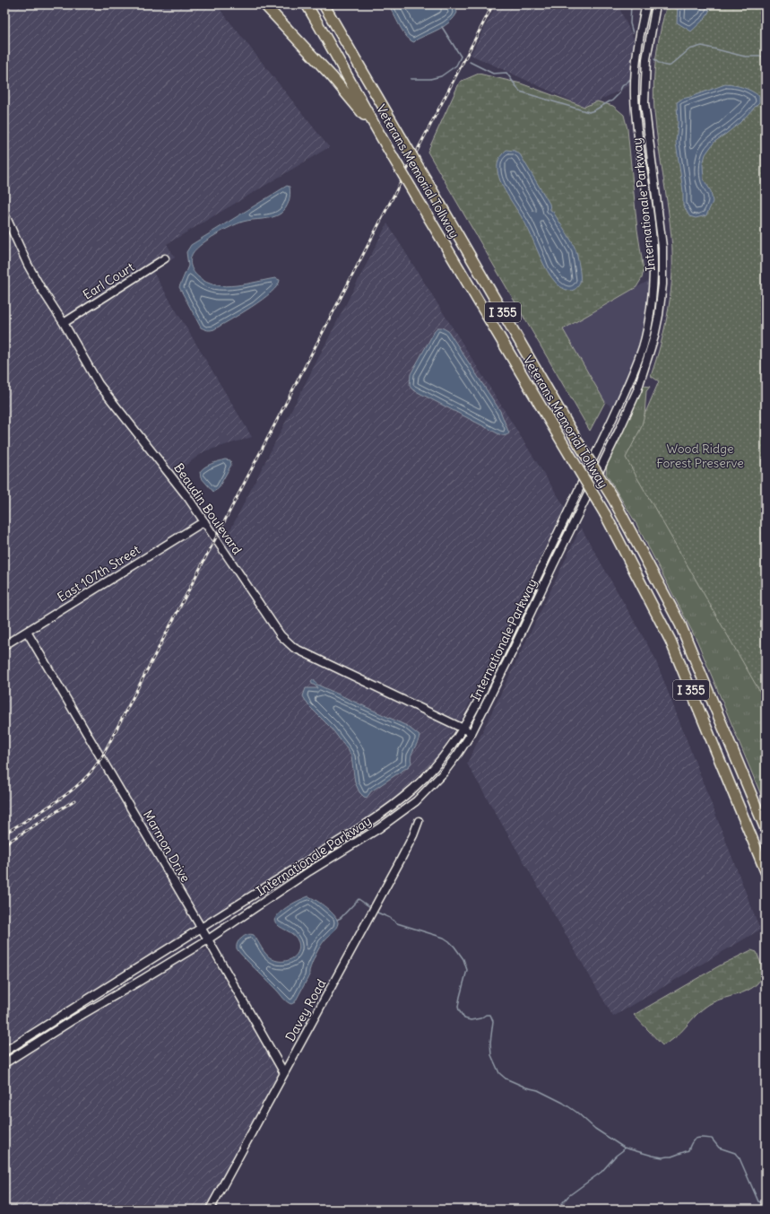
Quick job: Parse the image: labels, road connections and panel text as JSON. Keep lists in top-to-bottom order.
{
  "streets": {
    "highway": ["Veterans Memorial Tollway", "I 355"],
    "street": [
      "Internationale Parkway",
      "Earl Court",
      "Beaudin Boulevard",
      "East 107th Street",
      "Marmon Drive",
      "Davey Road"
    ]
  },
  "crossings": [
    ["Internationale Parkway", "Beaudin Boulevard"],
    ["Internationale Parkway", "Marmon Drive"],
    ["Earl Court", "Beaudin Boulevard"],
    ["Beaudin Boulevard", "East 107th Street"],
    ["East 107th Street", "Marmon Drive"],
    ["Marmon Drive", "Davey Road"]
  ],
  "parks": ["Wood Ridge Forest Preserve"]
}
